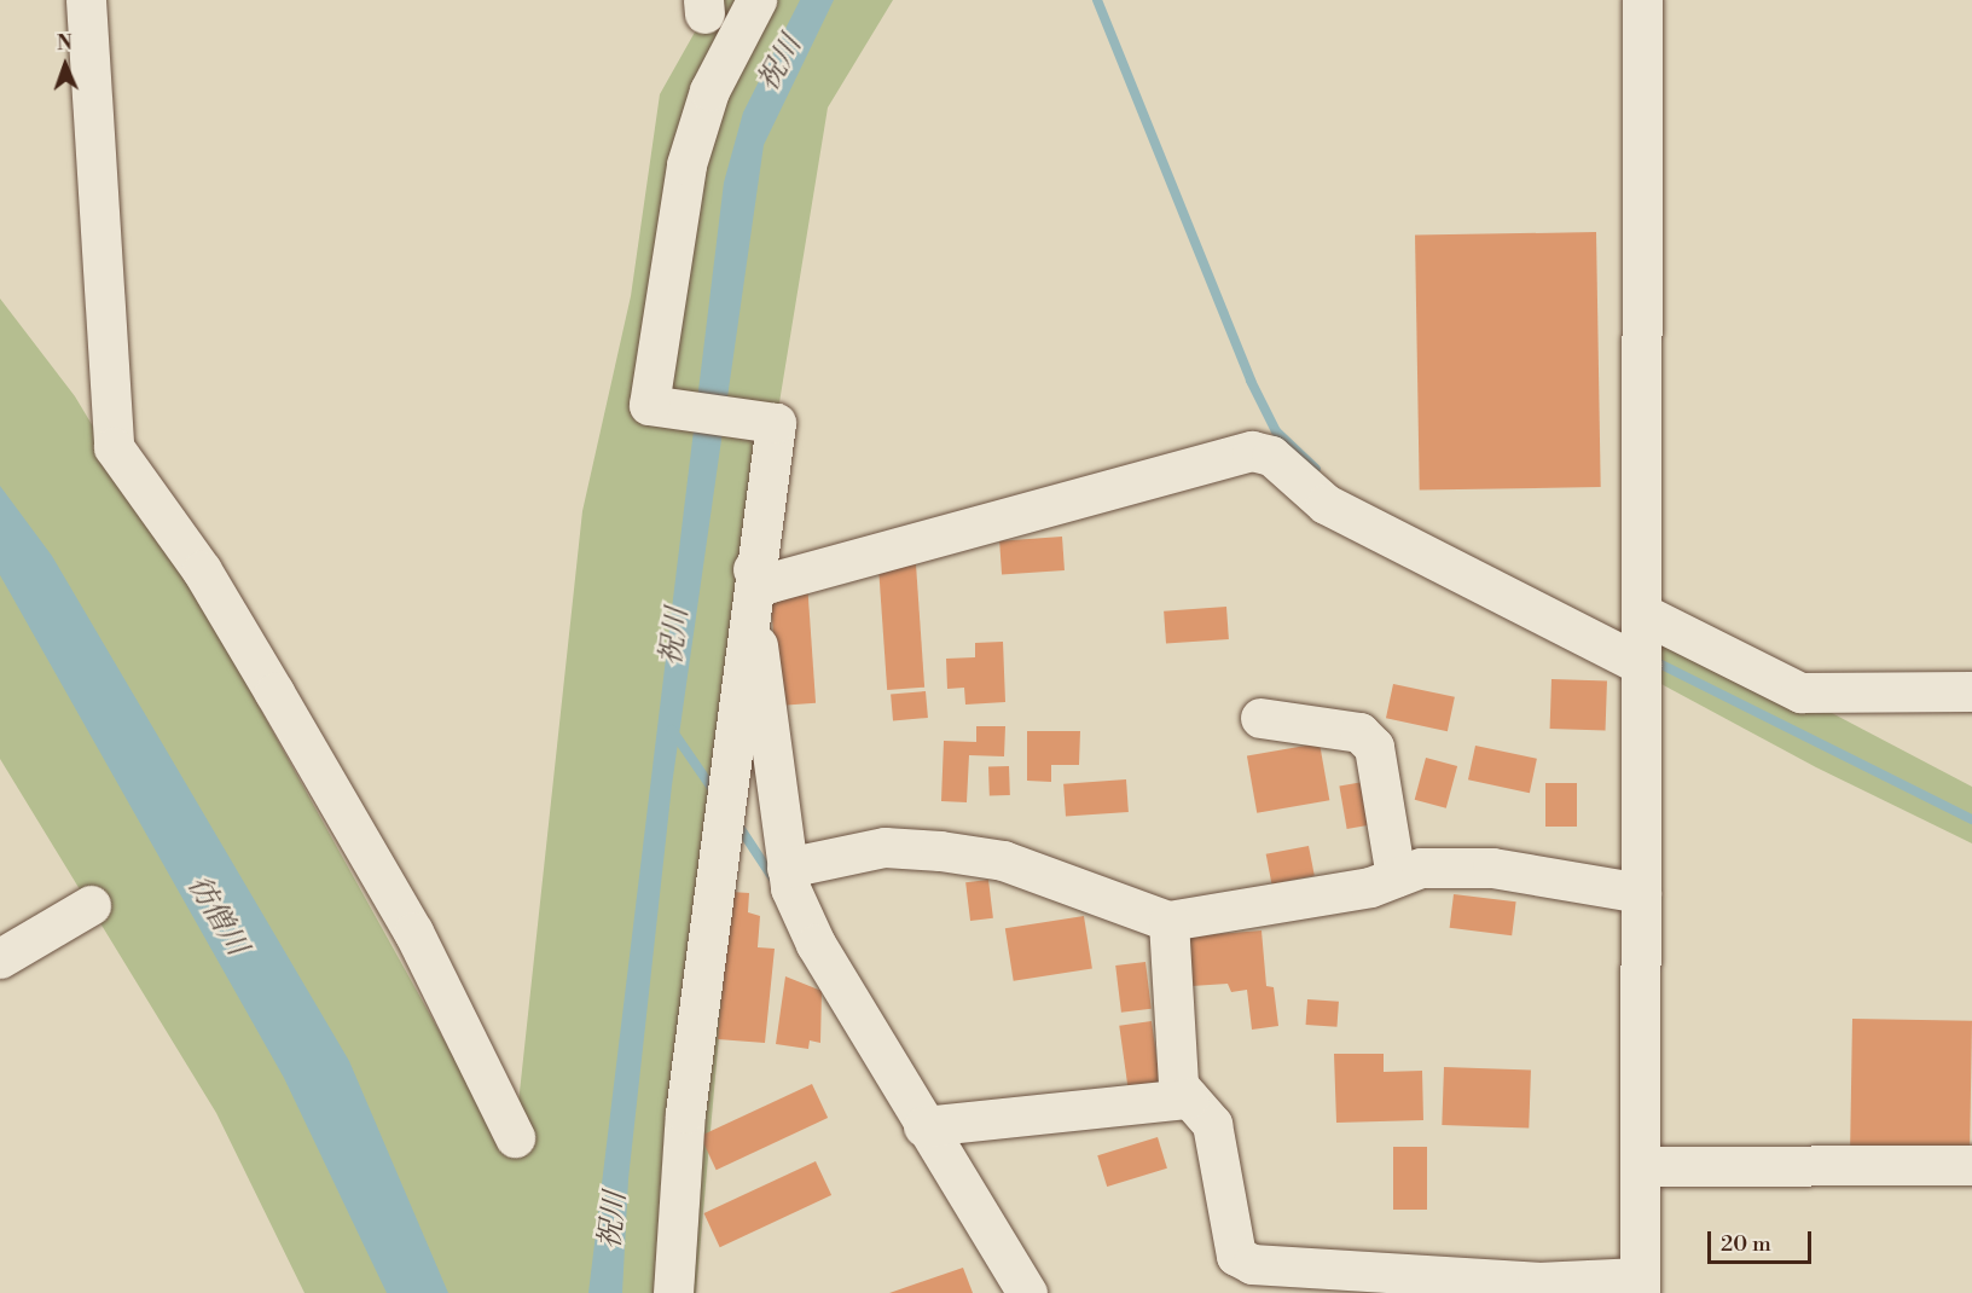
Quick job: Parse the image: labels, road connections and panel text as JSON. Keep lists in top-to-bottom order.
{
  "water": ["祝川", "彷僧川"],
  "scale_bar": "20 m",
  "north": "top"
}
